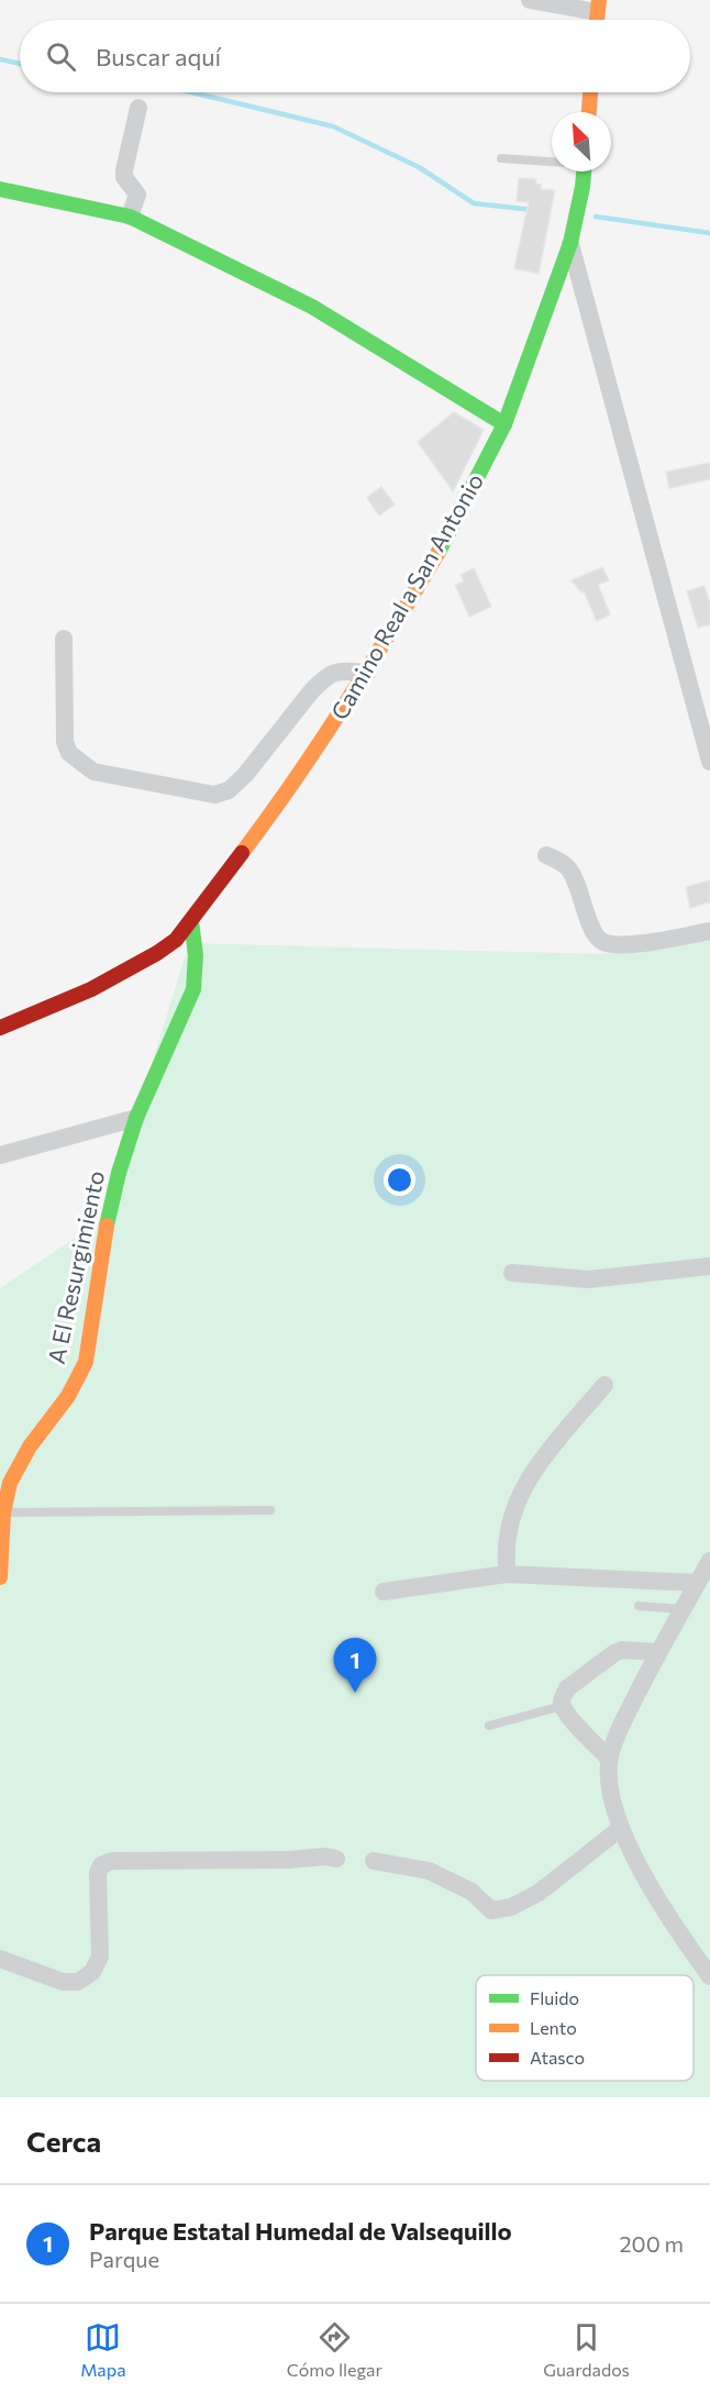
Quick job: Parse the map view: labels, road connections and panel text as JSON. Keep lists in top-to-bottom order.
{
  "streets": {
    "street": ["Camino Real a San Antonio", "A El Resurgimiento"]
  },
  "crossings": [
    ["Camino Real a San Antonio", "A El Resurgimiento"]
  ],
  "legend": ["Fluido", "Lento", "Atasco"],
  "north": "top left",
  "page": {
    "search": "Buscar aquí",
    "pins": "1",
    "heading": "Cerca",
    "list": [
      {
        "mark": "1",
        "name": "Parque Estatal Humedal de Valsequillo",
        "note": "Parque",
        "value": "200 m"
      }
    ],
    "nav": ["Mapa", "Cómo llegar", "Guardados"]
  }
}
